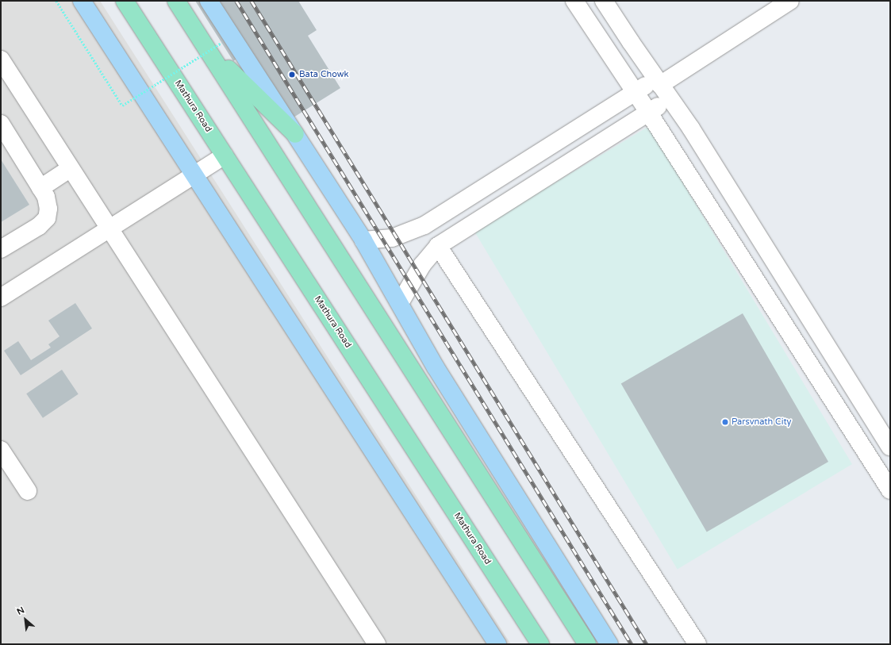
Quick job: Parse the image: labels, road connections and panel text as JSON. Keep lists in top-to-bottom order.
{
  "streets": {
    "highway": ["Mathura Road"]
  },
  "places": ["Bata Chowk", "Parsvnath City"],
  "north": "top left"
}
